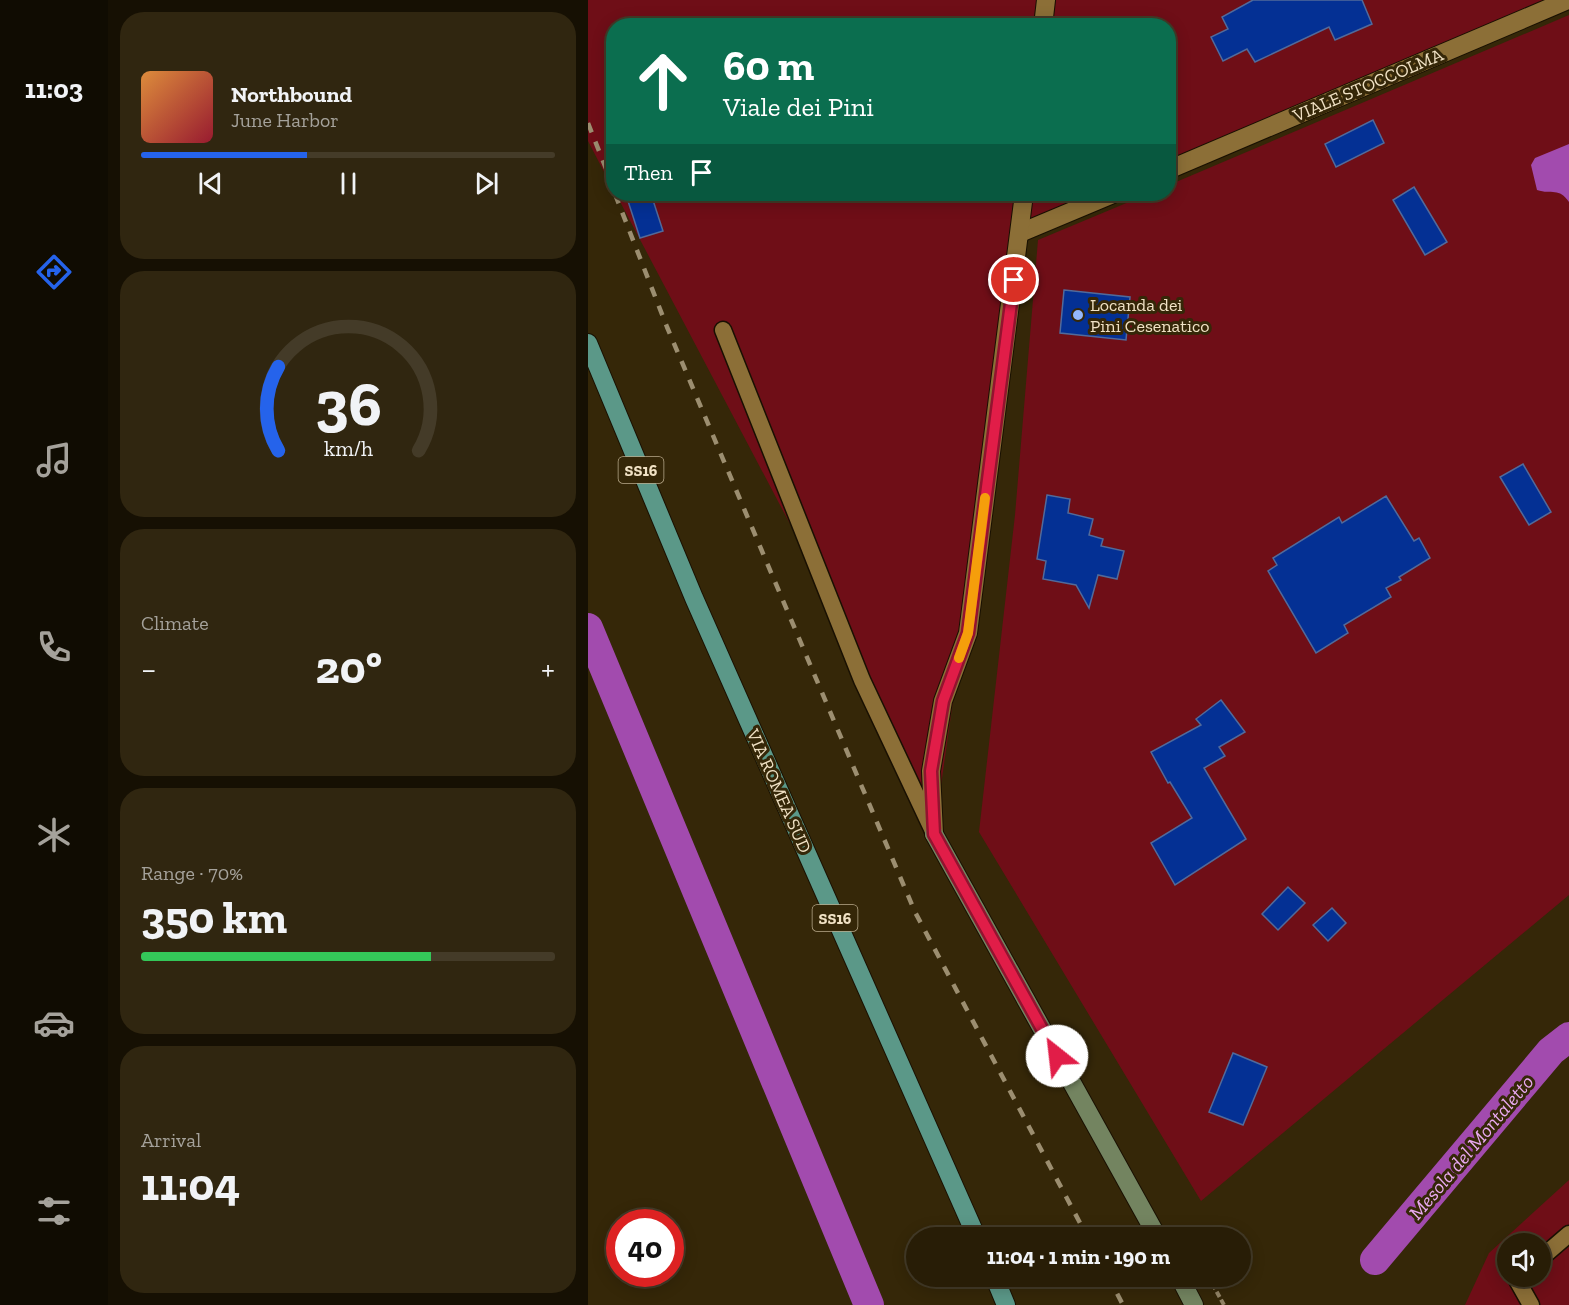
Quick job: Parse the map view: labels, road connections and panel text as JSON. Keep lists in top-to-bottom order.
{
  "streets": {
    "main road": ["SS16", "VIA ROMEA SUD"],
    "street": ["VIALE STOCCOLMA"]
  },
  "water": ["Mesola del Montaletto"],
  "places": ["Locanda dei Pini Cesenatico"],
  "page": {
    "tabs": "11:03",
    "turn": ["60 m", "Viale dei Pini"],
    "song": ["Northbound", "June Harbor"],
    "then": "Then",
    "tile": [
      "Climate",
      ["Range · 70%", "350 km"],
      ["Arrival", "11:04"]
    ],
    "heat": ["−", "20°", "+"],
    "limit": "40",
    "trip": "11:04 · 1 min · 190 m",
    "gauge": ["36", "km/h"]
  }
}
